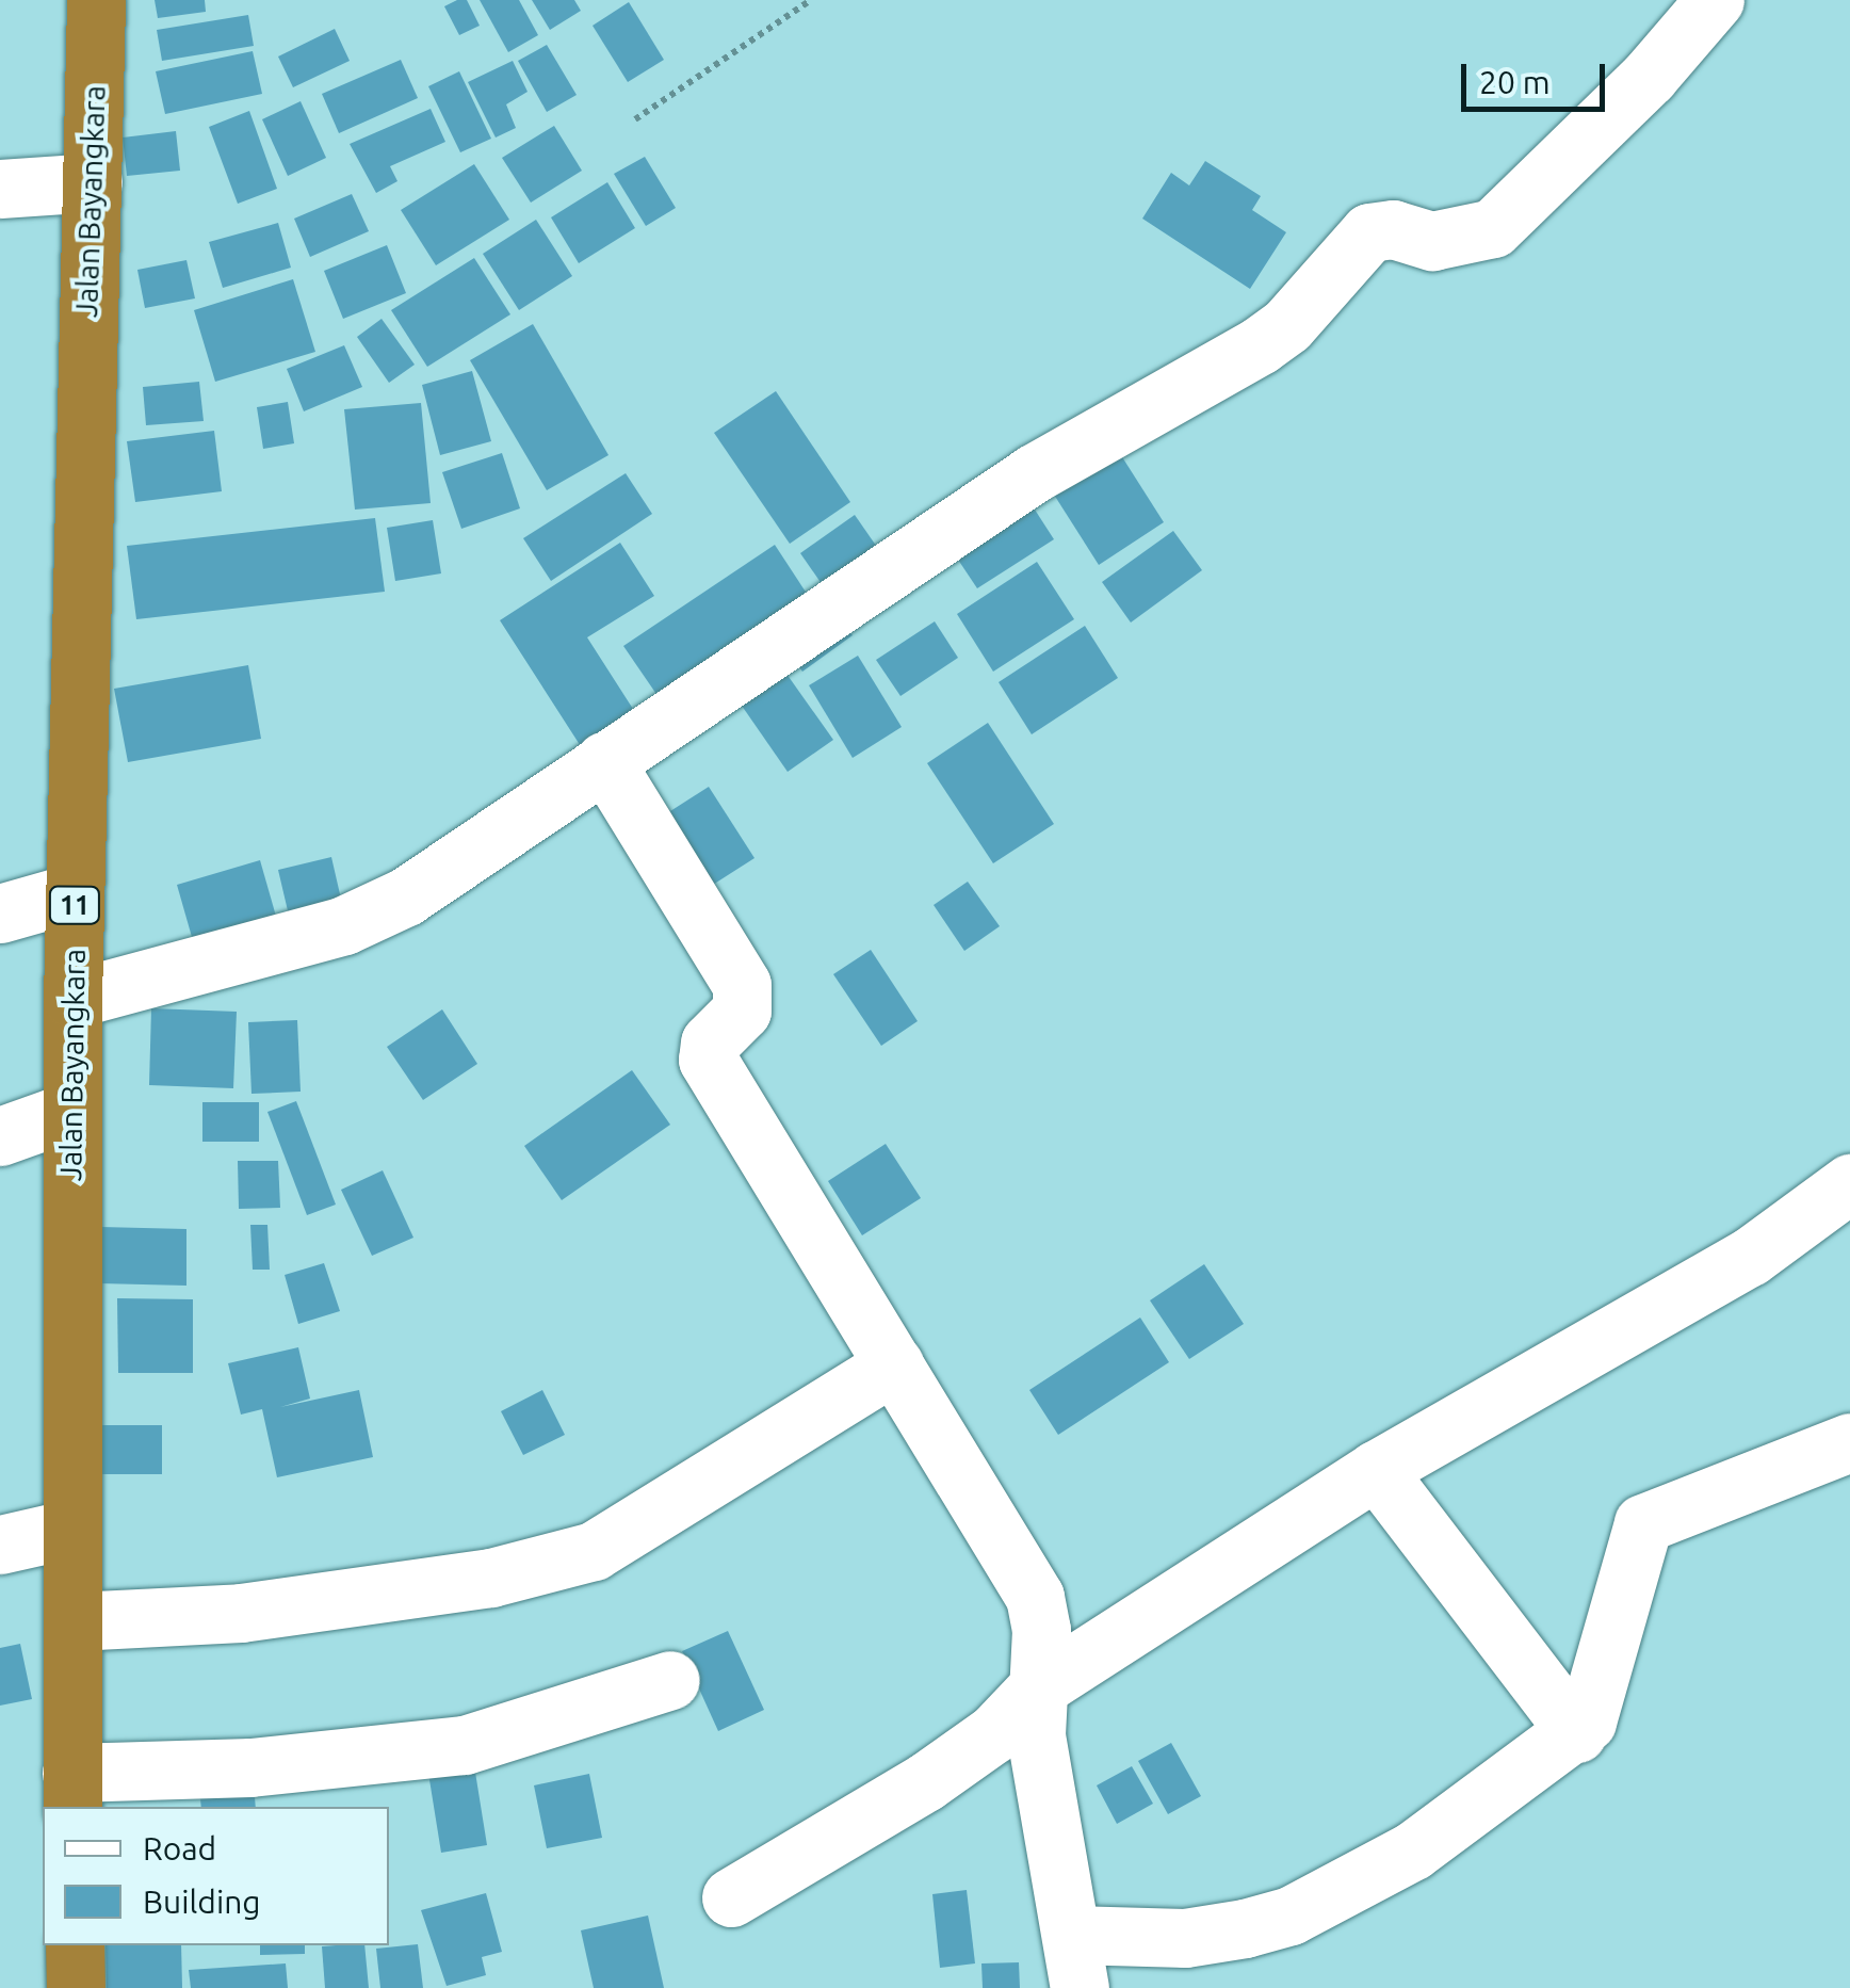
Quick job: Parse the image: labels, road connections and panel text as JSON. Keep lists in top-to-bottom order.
{
  "streets": {
    "highway": ["Jalan Bayangkara", "11"]
  },
  "legend": ["Road", "Building"],
  "scale_bar": "20 m"
}
